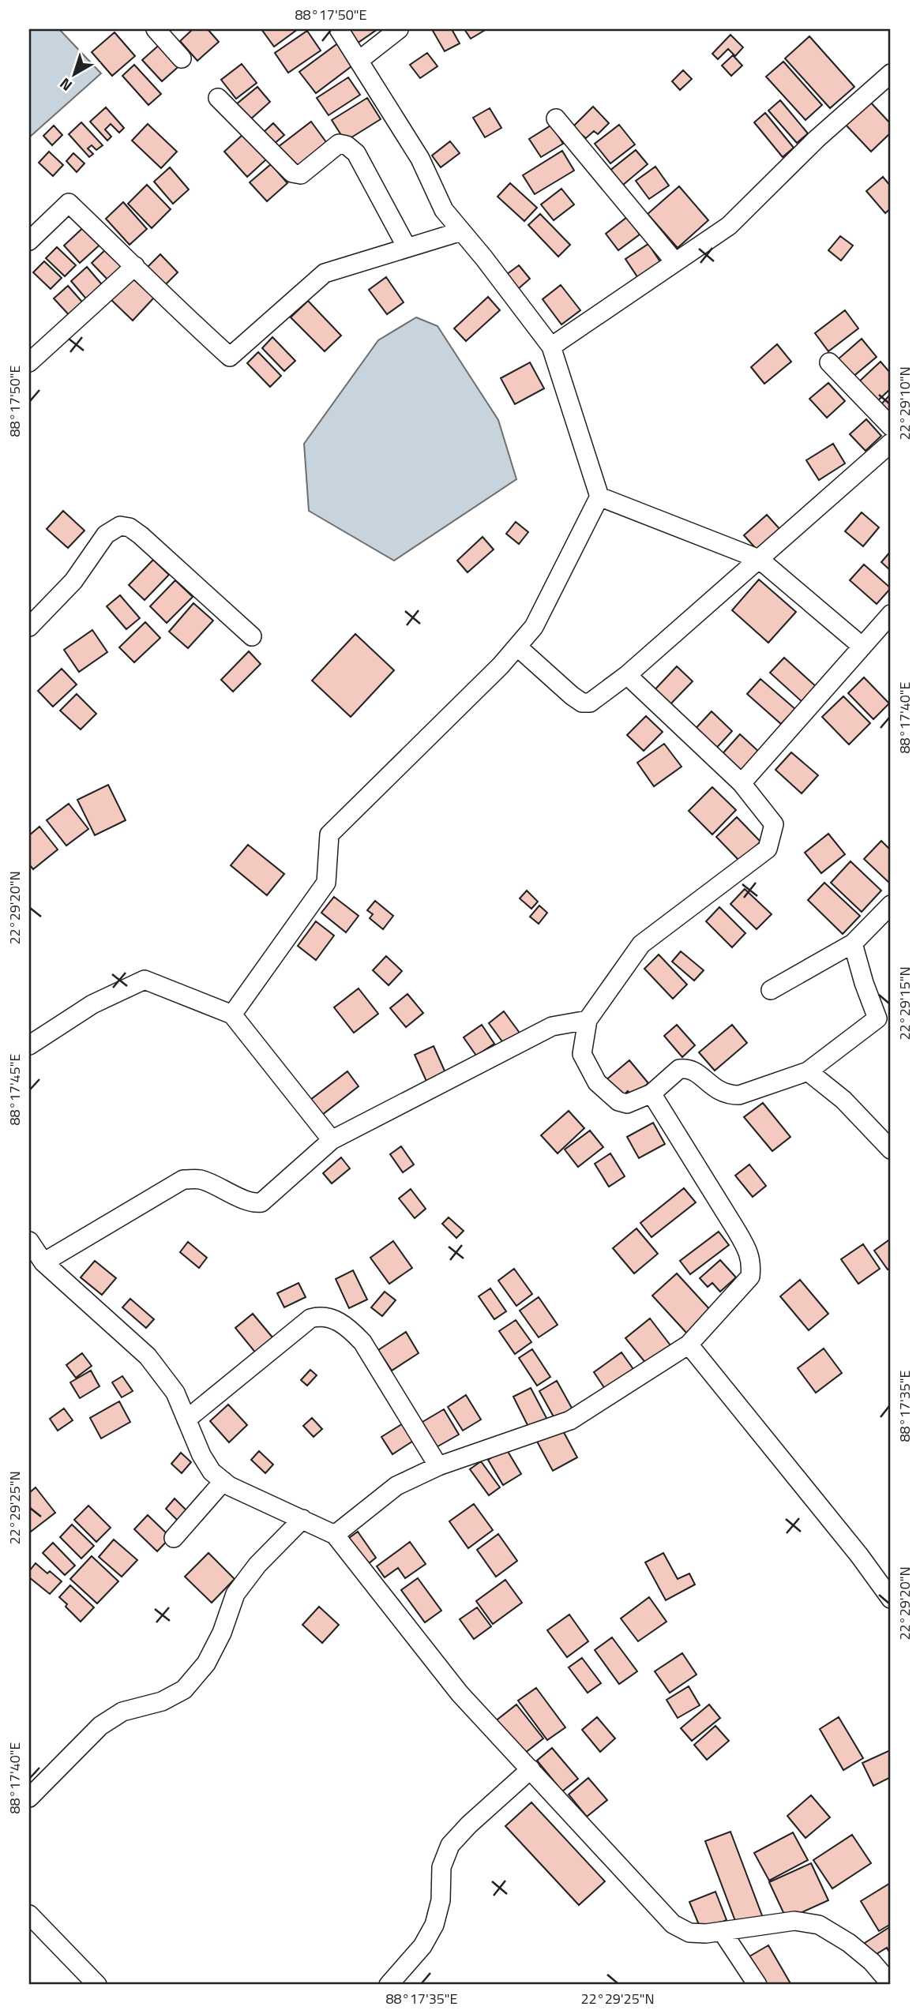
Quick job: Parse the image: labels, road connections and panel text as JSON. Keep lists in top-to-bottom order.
{
  "north": "bottom left",
  "coordinates": [
    "88°17'50\"E",
    "22°29'10\"N",
    "88°17'40\"E",
    "22°29'20\"N",
    "22°29'15\"N",
    "88°17'45\"E",
    "88°17'35\"E",
    "22°29'25\"N"
  ]
}
